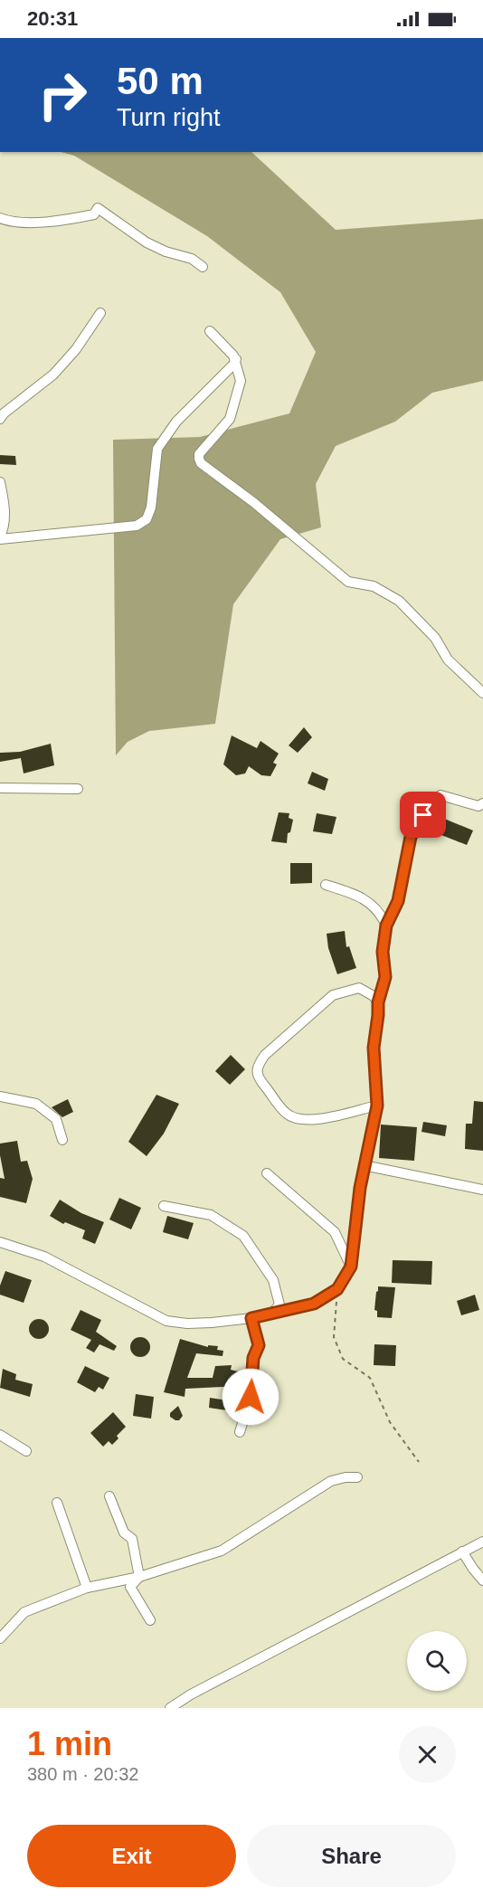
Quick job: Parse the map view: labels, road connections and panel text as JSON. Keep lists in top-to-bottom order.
{
  "page": {
    "status": "20:31",
    "turn": ["50 m", "Turn right"],
    "heading": ["1 min", "380 m · 20:32"],
    "buttons": ["Exit", "Share"]
  }
}
